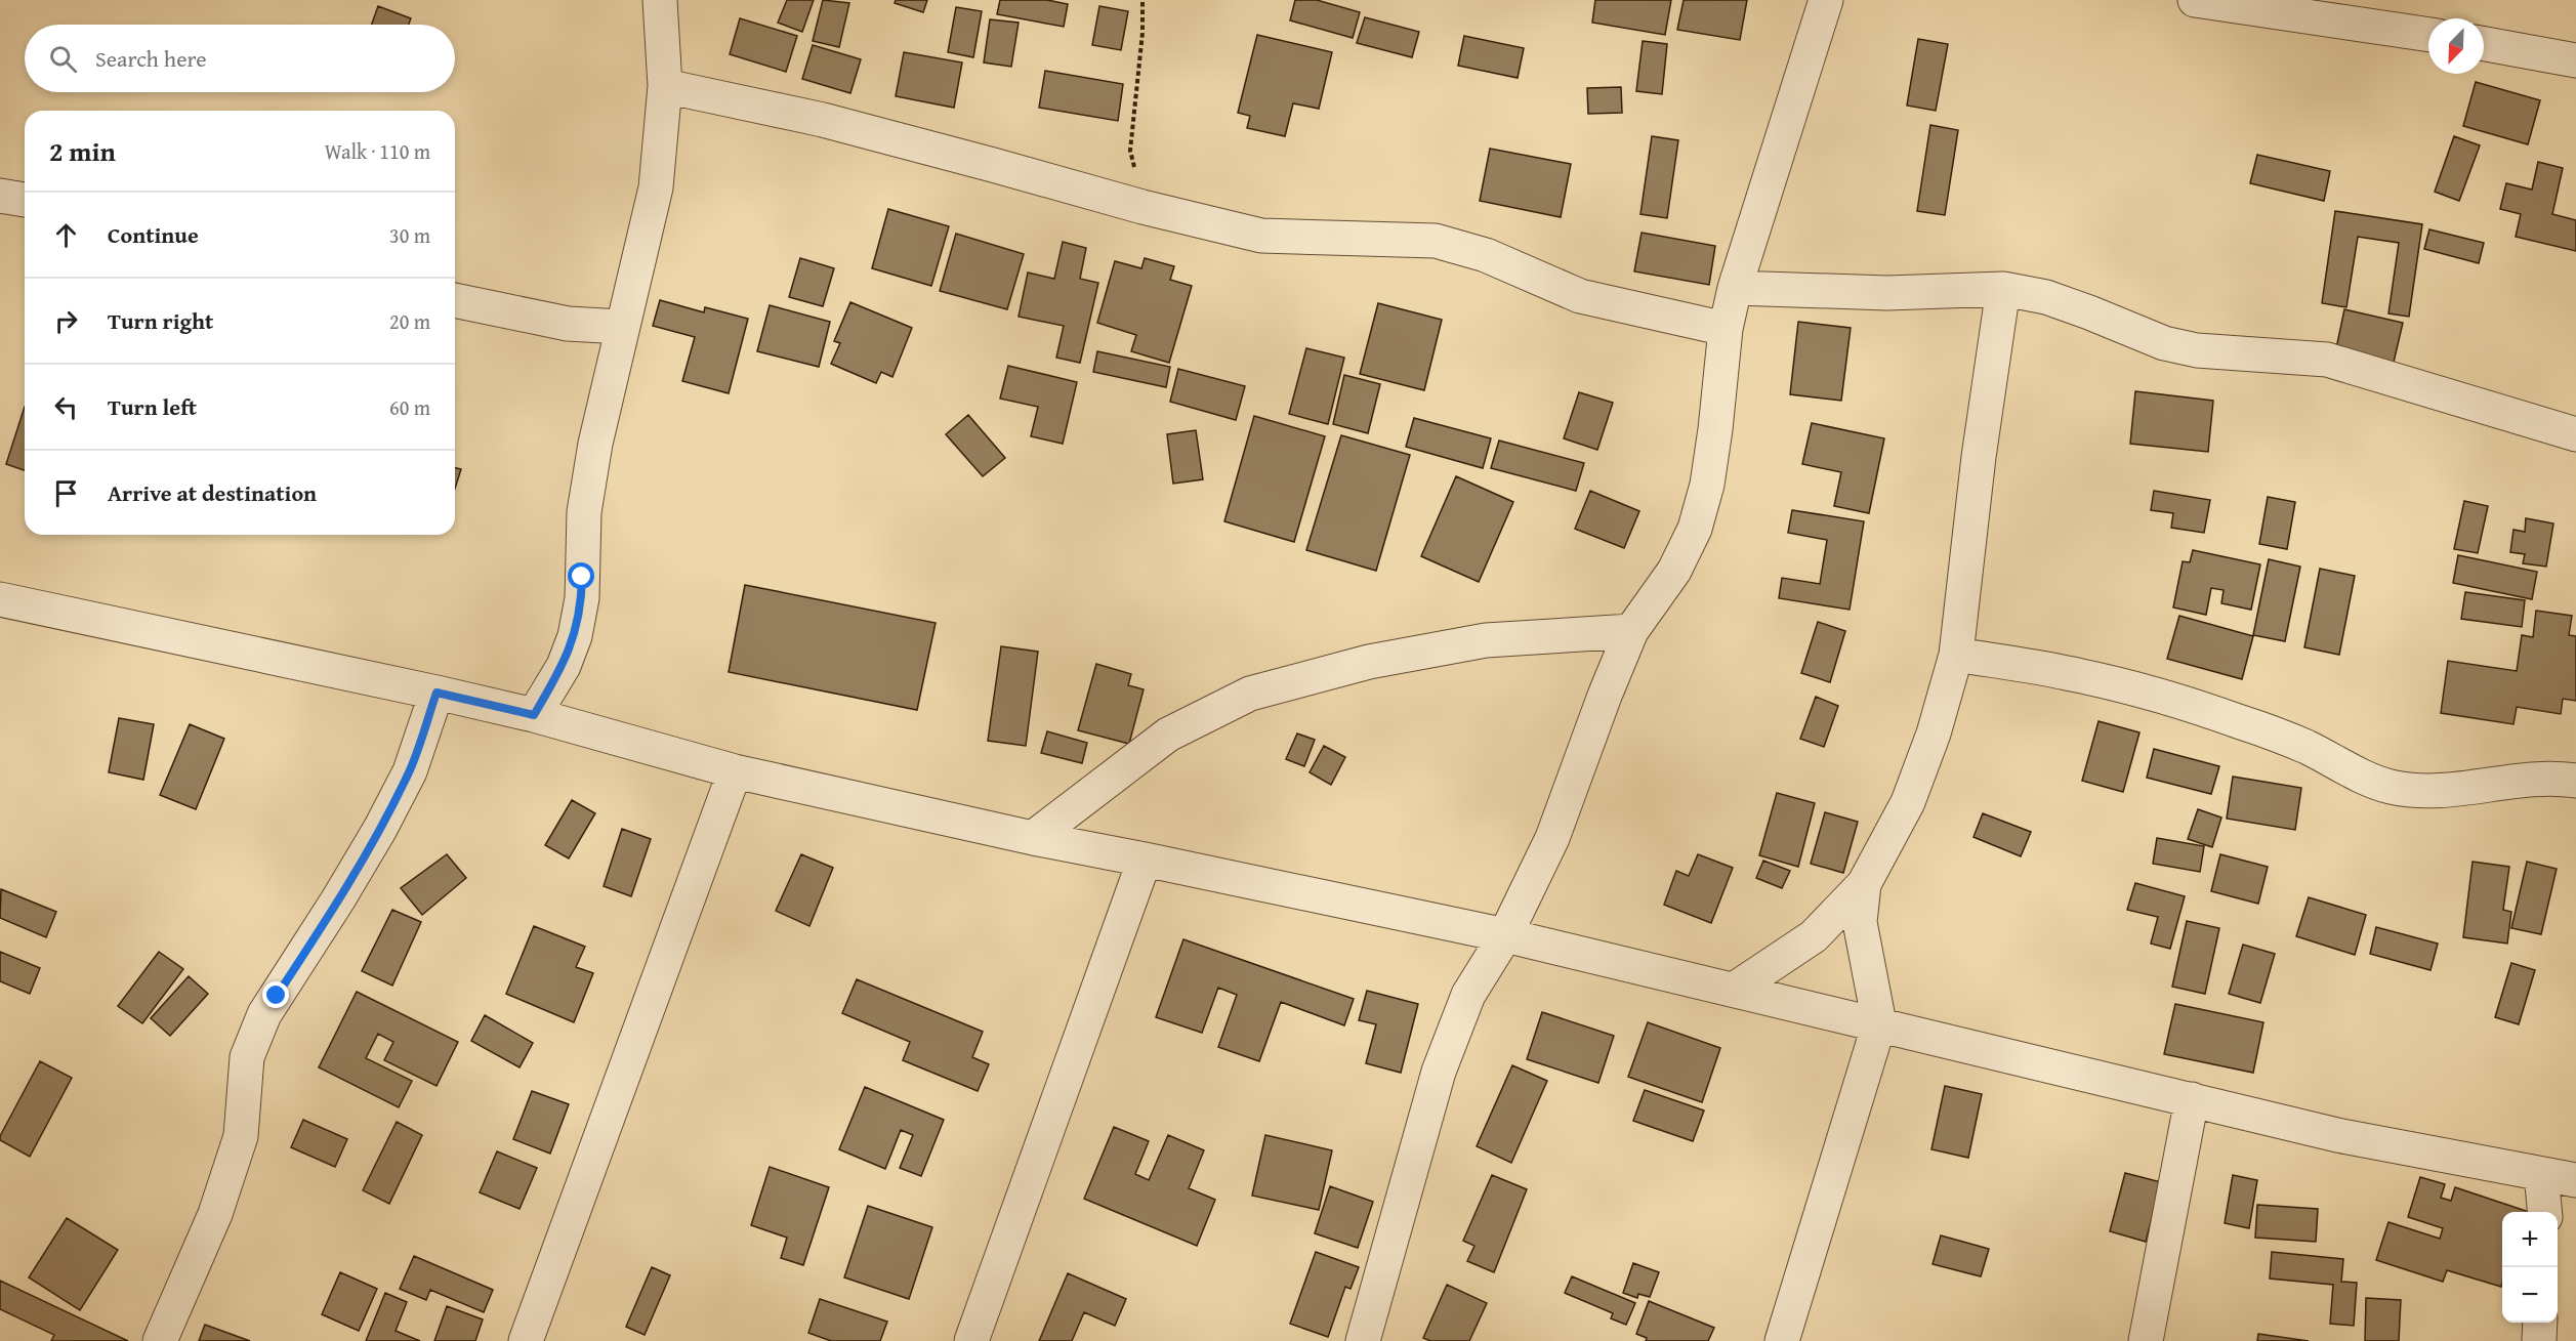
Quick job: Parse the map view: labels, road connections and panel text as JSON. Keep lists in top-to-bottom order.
{
  "north": "bottom left",
  "page": {
    "search": "Search here",
    "heading": ["2 min", "Walk · 110 m"],
    "list": [
      ["Continue", "30 m"],
      ["Turn right", "20 m"],
      ["Turn left", "60 m"],
      "Arrive at destination"
    ],
    "map_buttons": ["+", "−"]
  }
}
